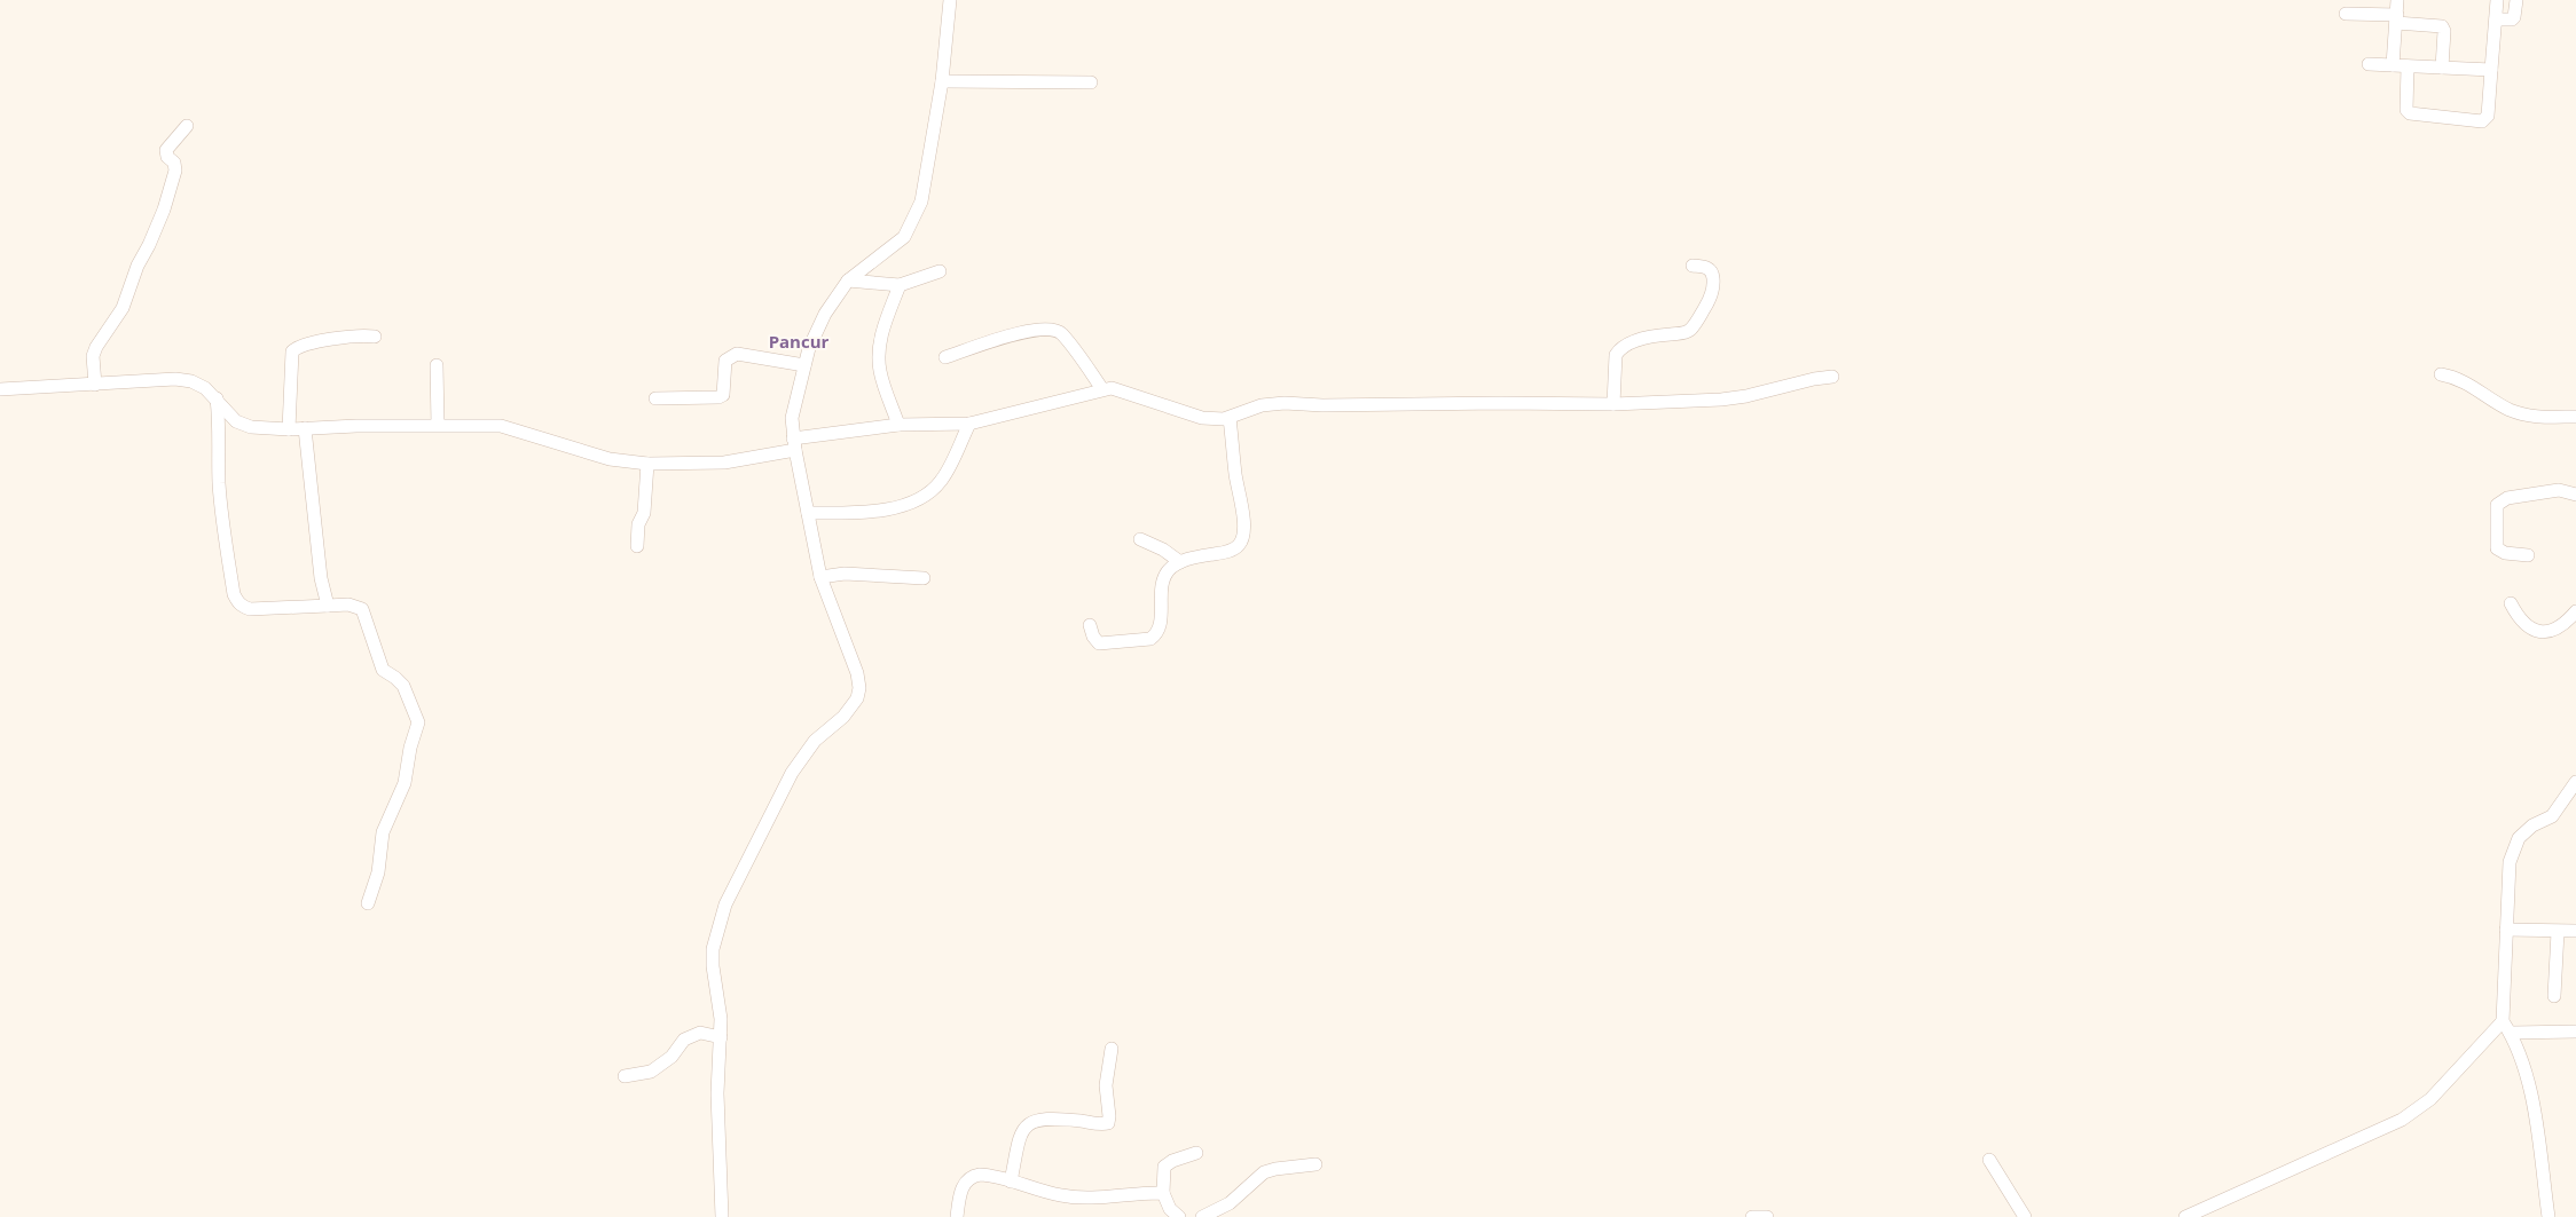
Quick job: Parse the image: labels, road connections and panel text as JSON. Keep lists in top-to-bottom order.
{
  "districts": ["Pancur"]
}
